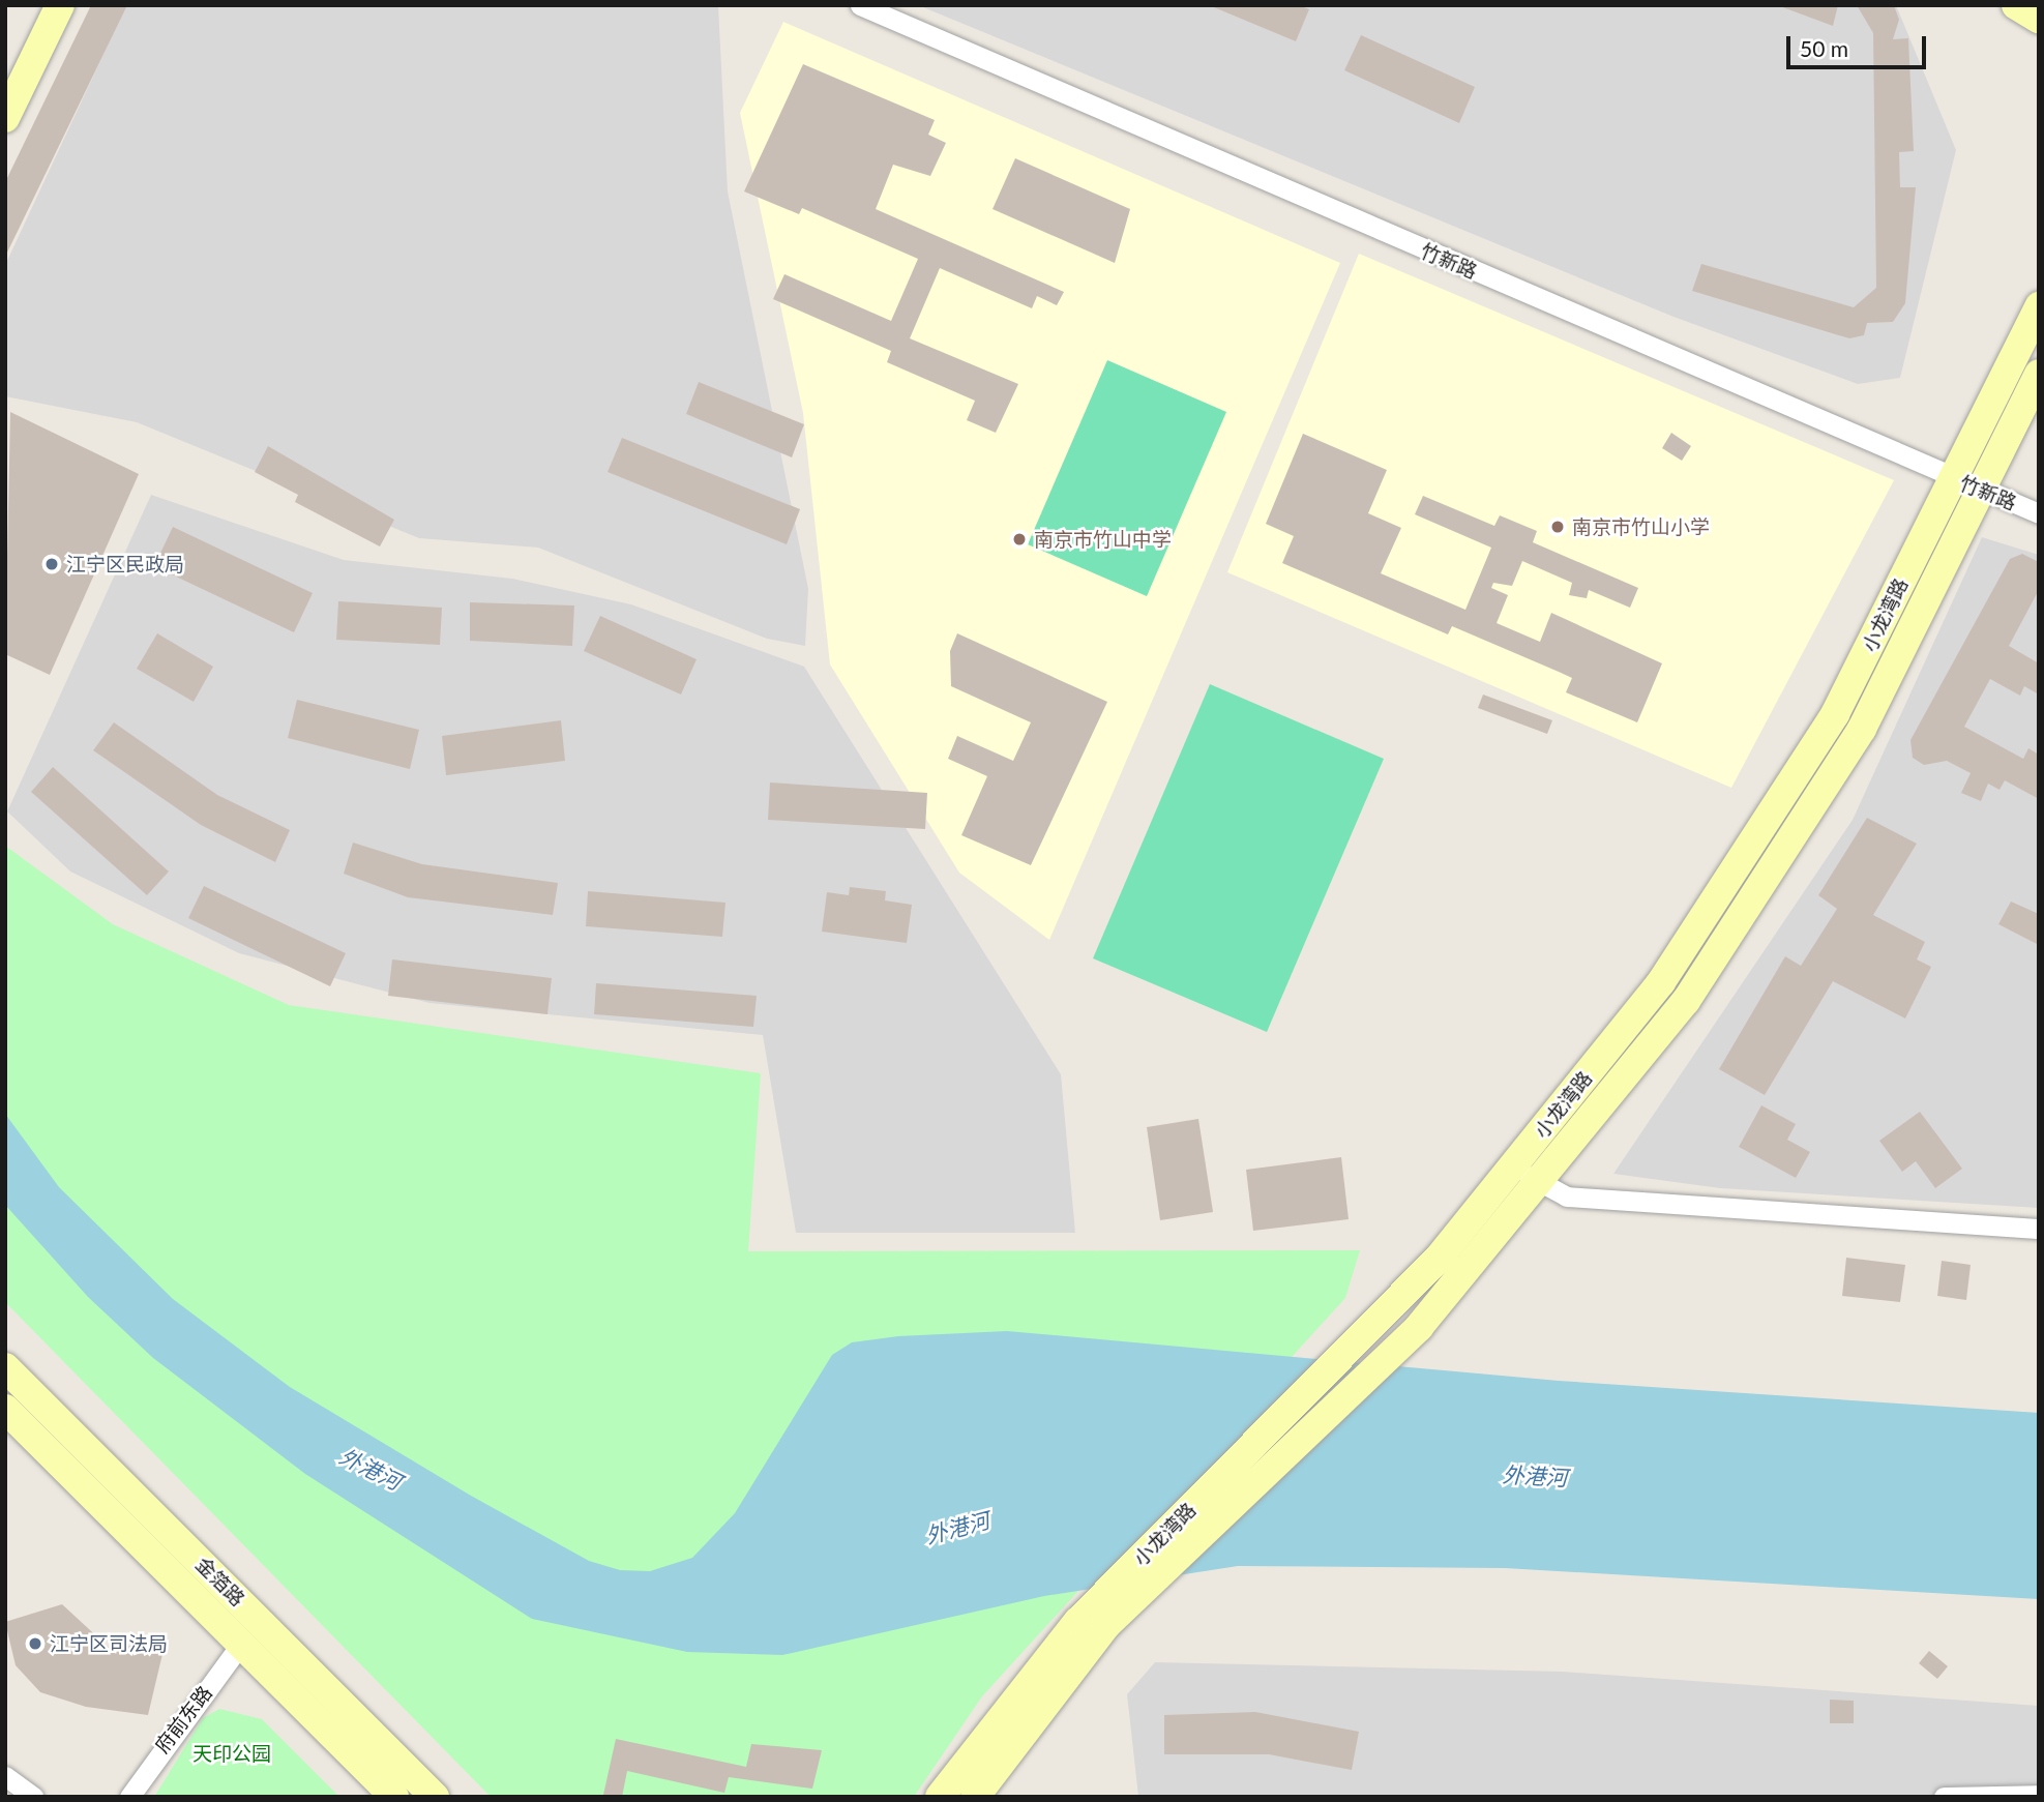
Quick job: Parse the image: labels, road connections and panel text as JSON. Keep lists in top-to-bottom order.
{
  "streets": {
    "main road": ["小龙湾路", "金箔路"],
    "street": ["竹新路", "府前东路"]
  },
  "crossings": [
    ["竹新路", "小龙湾路"],
    ["金箔路", "府前东路"]
  ],
  "water": ["外港河"],
  "parks": ["天印公园"],
  "places": [
    "南京市竹山小学",
    "南京市竹山中学",
    "江宁区民政局",
    "江宁区司法局"
  ],
  "scale_bar": "50 m"
}
